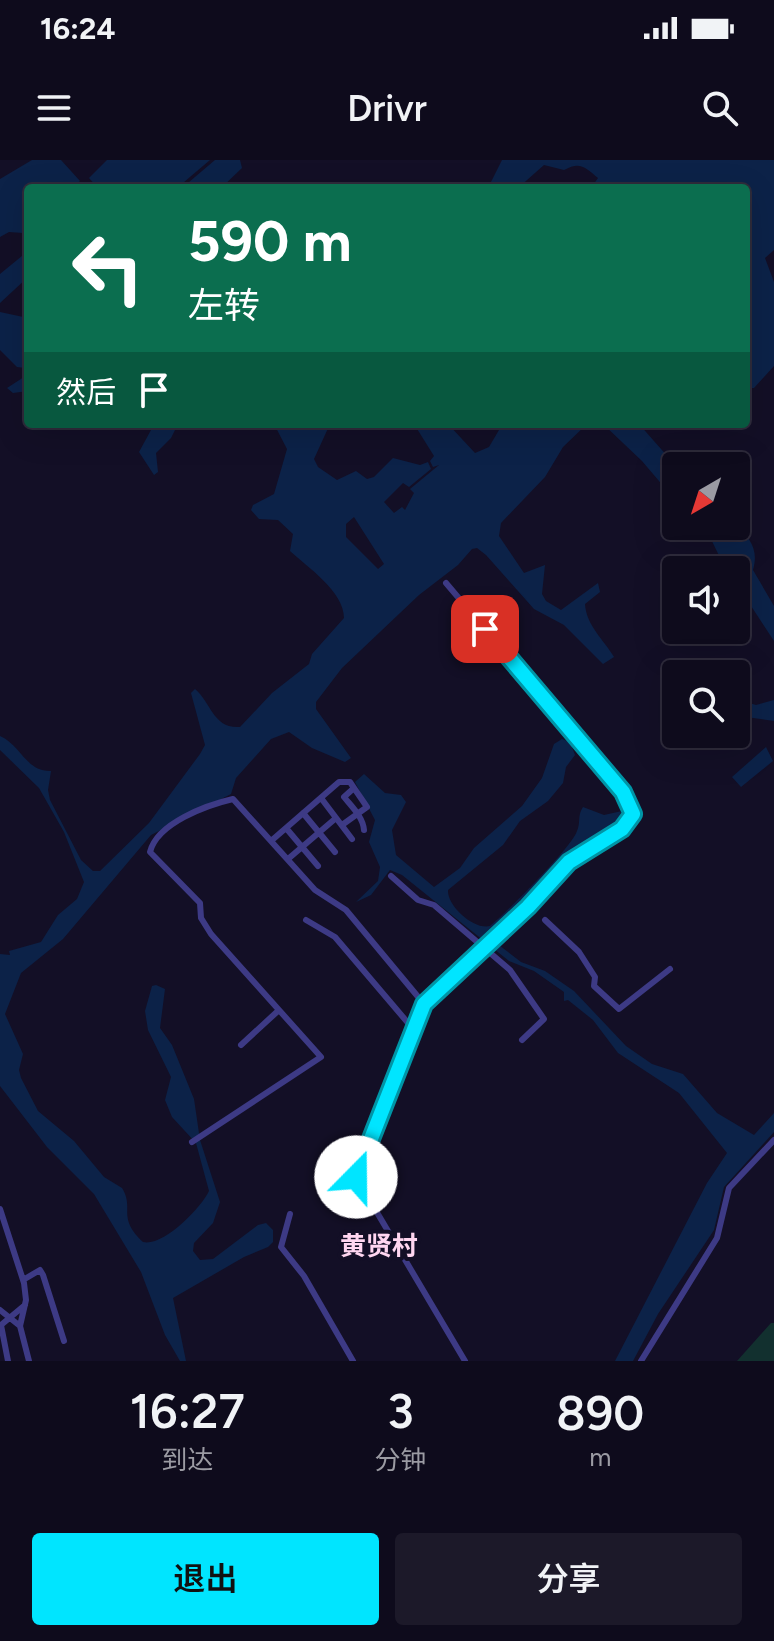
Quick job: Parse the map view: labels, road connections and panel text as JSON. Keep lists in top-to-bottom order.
{
  "districts": ["黄贤村"],
  "north": "bottom left",
  "page": {
    "status": "16:24",
    "header": "Drivr",
    "turn": ["590 m", "左转"],
    "then": "然后",
    "eta": [
      "16:27",
      "到达",
      "3",
      "分钟",
      "890",
      "m"
    ],
    "buttons": ["退出", "分享"]
  }
}
